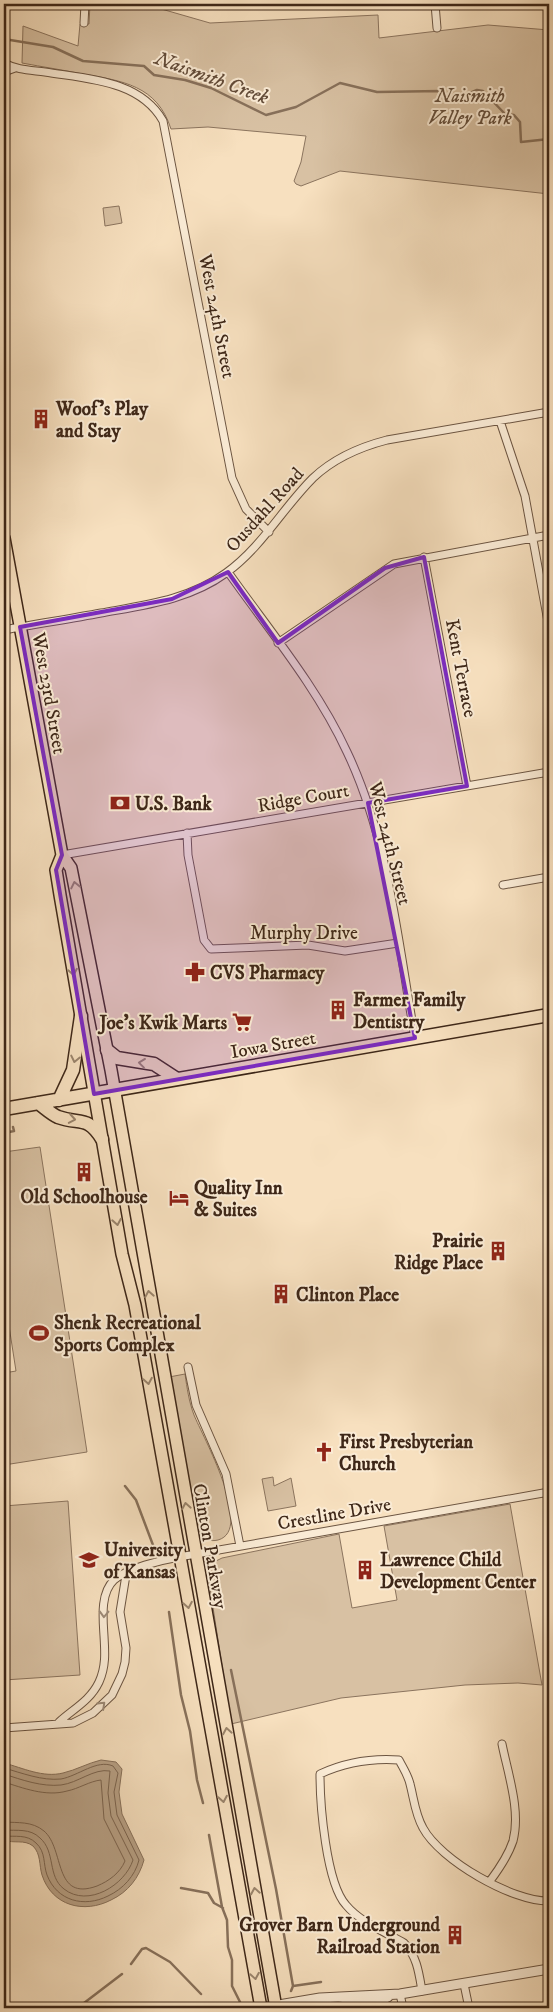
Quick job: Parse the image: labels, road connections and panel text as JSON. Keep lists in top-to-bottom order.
{
  "streets": {
    "highway": ["Iowa Street"],
    "main road": ["West 23rd Street", "Clinton Parkway"],
    "street": [
      "West 24th Street",
      "Ousdahl Road",
      "Kent Terrace",
      "Ridge Court",
      "Murphy Drive",
      "Crestline Drive"
    ]
  },
  "crossings": [
    ["West 24th Street", "Ousdahl Road"],
    ["West 24th Street", "Ridge Court"],
    ["West 24th Street", "Murphy Drive"],
    ["West 24th Street", "Iowa Street"],
    ["Ousdahl Road", "West 23rd Street"],
    ["Kent Terrace", "Ridge Court"],
    ["West 23rd Street", "Ridge Court"],
    ["West 23rd Street", "Iowa Street"],
    ["West 23rd Street", "Clinton Parkway"],
    ["Ridge Court", "Murphy Drive"],
    ["Iowa Street", "Clinton Parkway"],
    ["Crestline Drive", "Clinton Parkway"]
  ],
  "water": ["Naismith Creek"],
  "parks": ["Naismith Valley Park"],
  "places": {
    "building": [
      "Woof's Play and Stay",
      "Farmer Family Dentistry",
      "Old Schoolhouse",
      "Prairie Ridge Place",
      "Clinton Place",
      "Lawrence Child Development Center",
      "Grover Barn Underground Railroad Station"
    ],
    "bank": ["U.S. Bank"],
    "pharmacy": ["CVS Pharmacy"],
    "supermarket": ["Joe's Kwik Marts"],
    "hotel": ["Quality Inn & Suites"],
    "sports": ["Shenk Recreational Sports Complex"],
    "church": ["First Presbyterian Church"],
    "school or university": ["University of Kansas"]
  }
}
